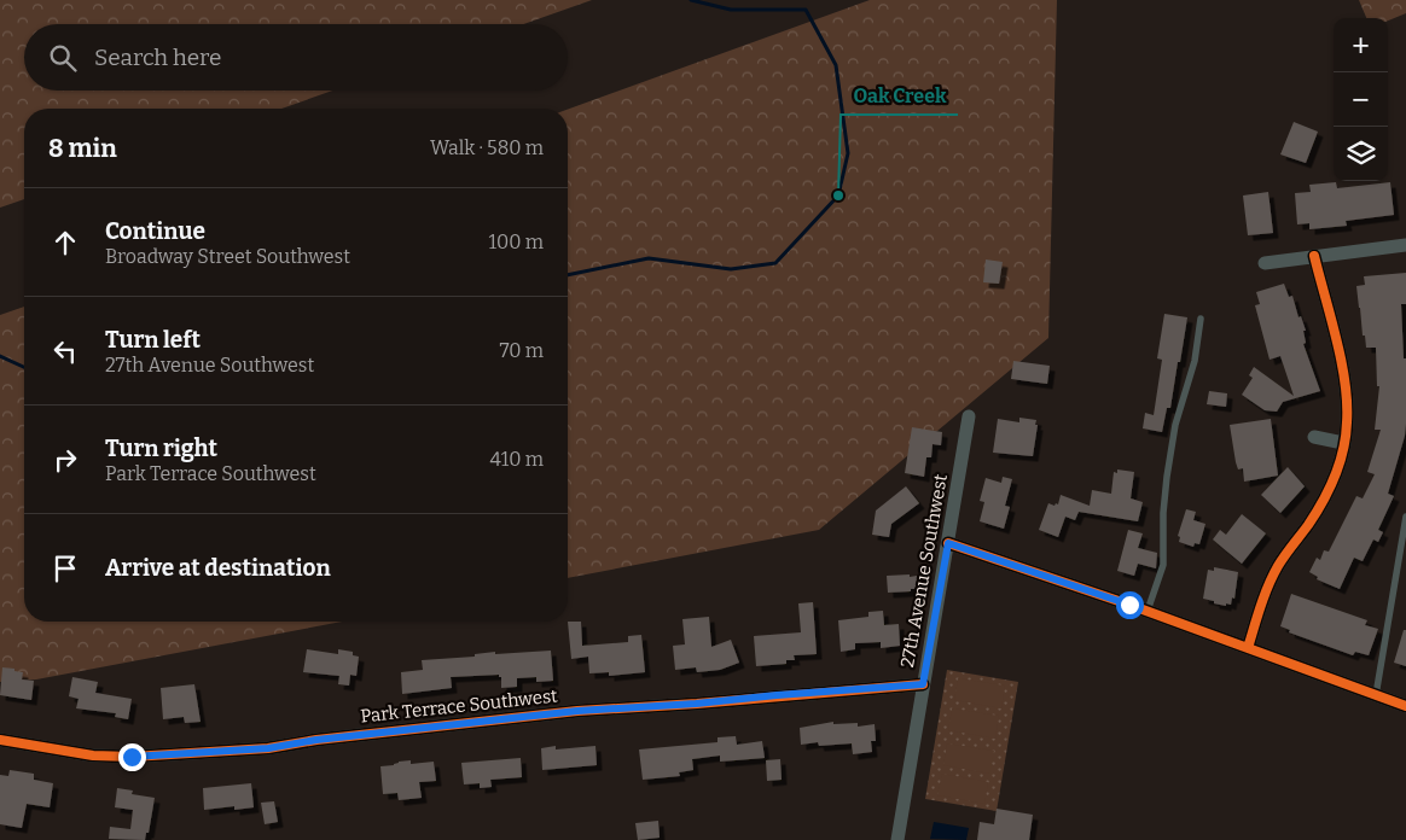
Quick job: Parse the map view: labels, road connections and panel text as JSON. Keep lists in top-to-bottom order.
{
  "streets": {
    "street": ["27th Avenue Southwest", "Park Terrace Southwest"]
  },
  "crossings": [
    ["27th Avenue Southwest", "Park Terrace Southwest"]
  ],
  "places": ["Oak Creek"],
  "page": {
    "map_buttons": ["+", "−"],
    "search": "Search here",
    "heading": ["8 min", "Walk · 580 m"],
    "list": [
      ["Continue", "Broadway Street Southwest", "100 m"],
      ["Turn left", "27th Avenue Southwest", "70 m"],
      ["Turn right", "Park Terrace Southwest", "410 m"],
      "Arrive at destination"
    ]
  }
}
